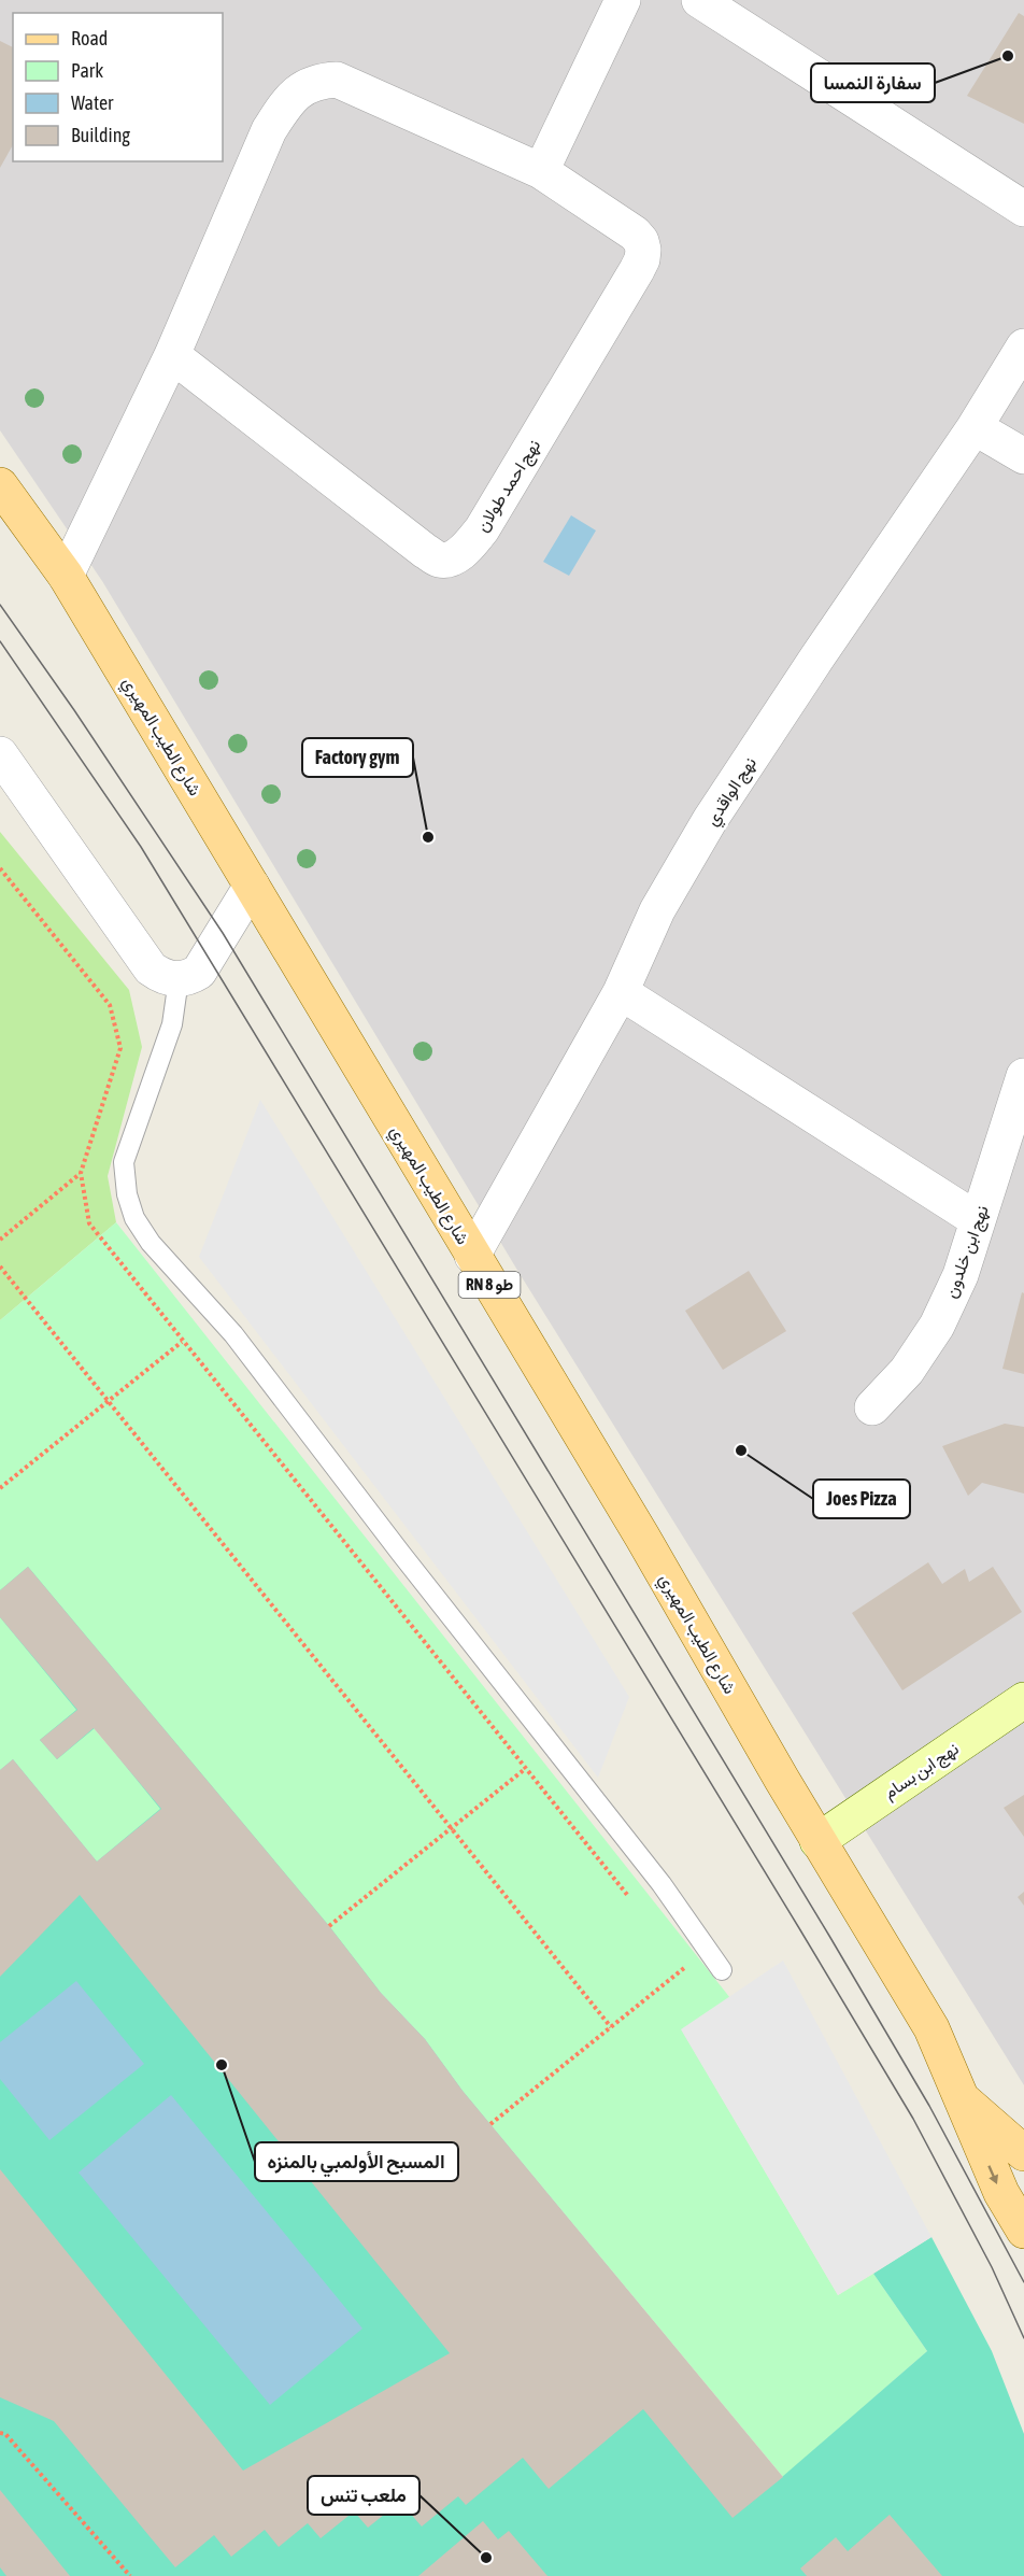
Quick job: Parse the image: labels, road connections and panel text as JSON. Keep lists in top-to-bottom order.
{
  "streets": {
    "main road": ["شارع الطيب المهيري", "RN 8 طو"],
    "street": [
      "نهج احمد طولان",
      "نهج الواقدي",
      "نهج ابن خلدون",
      "نهج ابن بسام"
    ]
  },
  "crossings": [
    ["نهج احمد طولان", "شارع الطيب المهيري"],
    ["شارع الطيب المهيري", "نهج الواقدي"],
    ["شارع الطيب المهيري", "نهج ابن بسام"]
  ],
  "places": [
    "سفارة النمسا",
    "Factory gym",
    "Joes Pizza",
    "المسبح الأولمبي بالمنزه",
    "ملعب تنس"
  ],
  "legend": [
    "Road",
    "Park",
    "Water",
    "Building"
  ]
}
